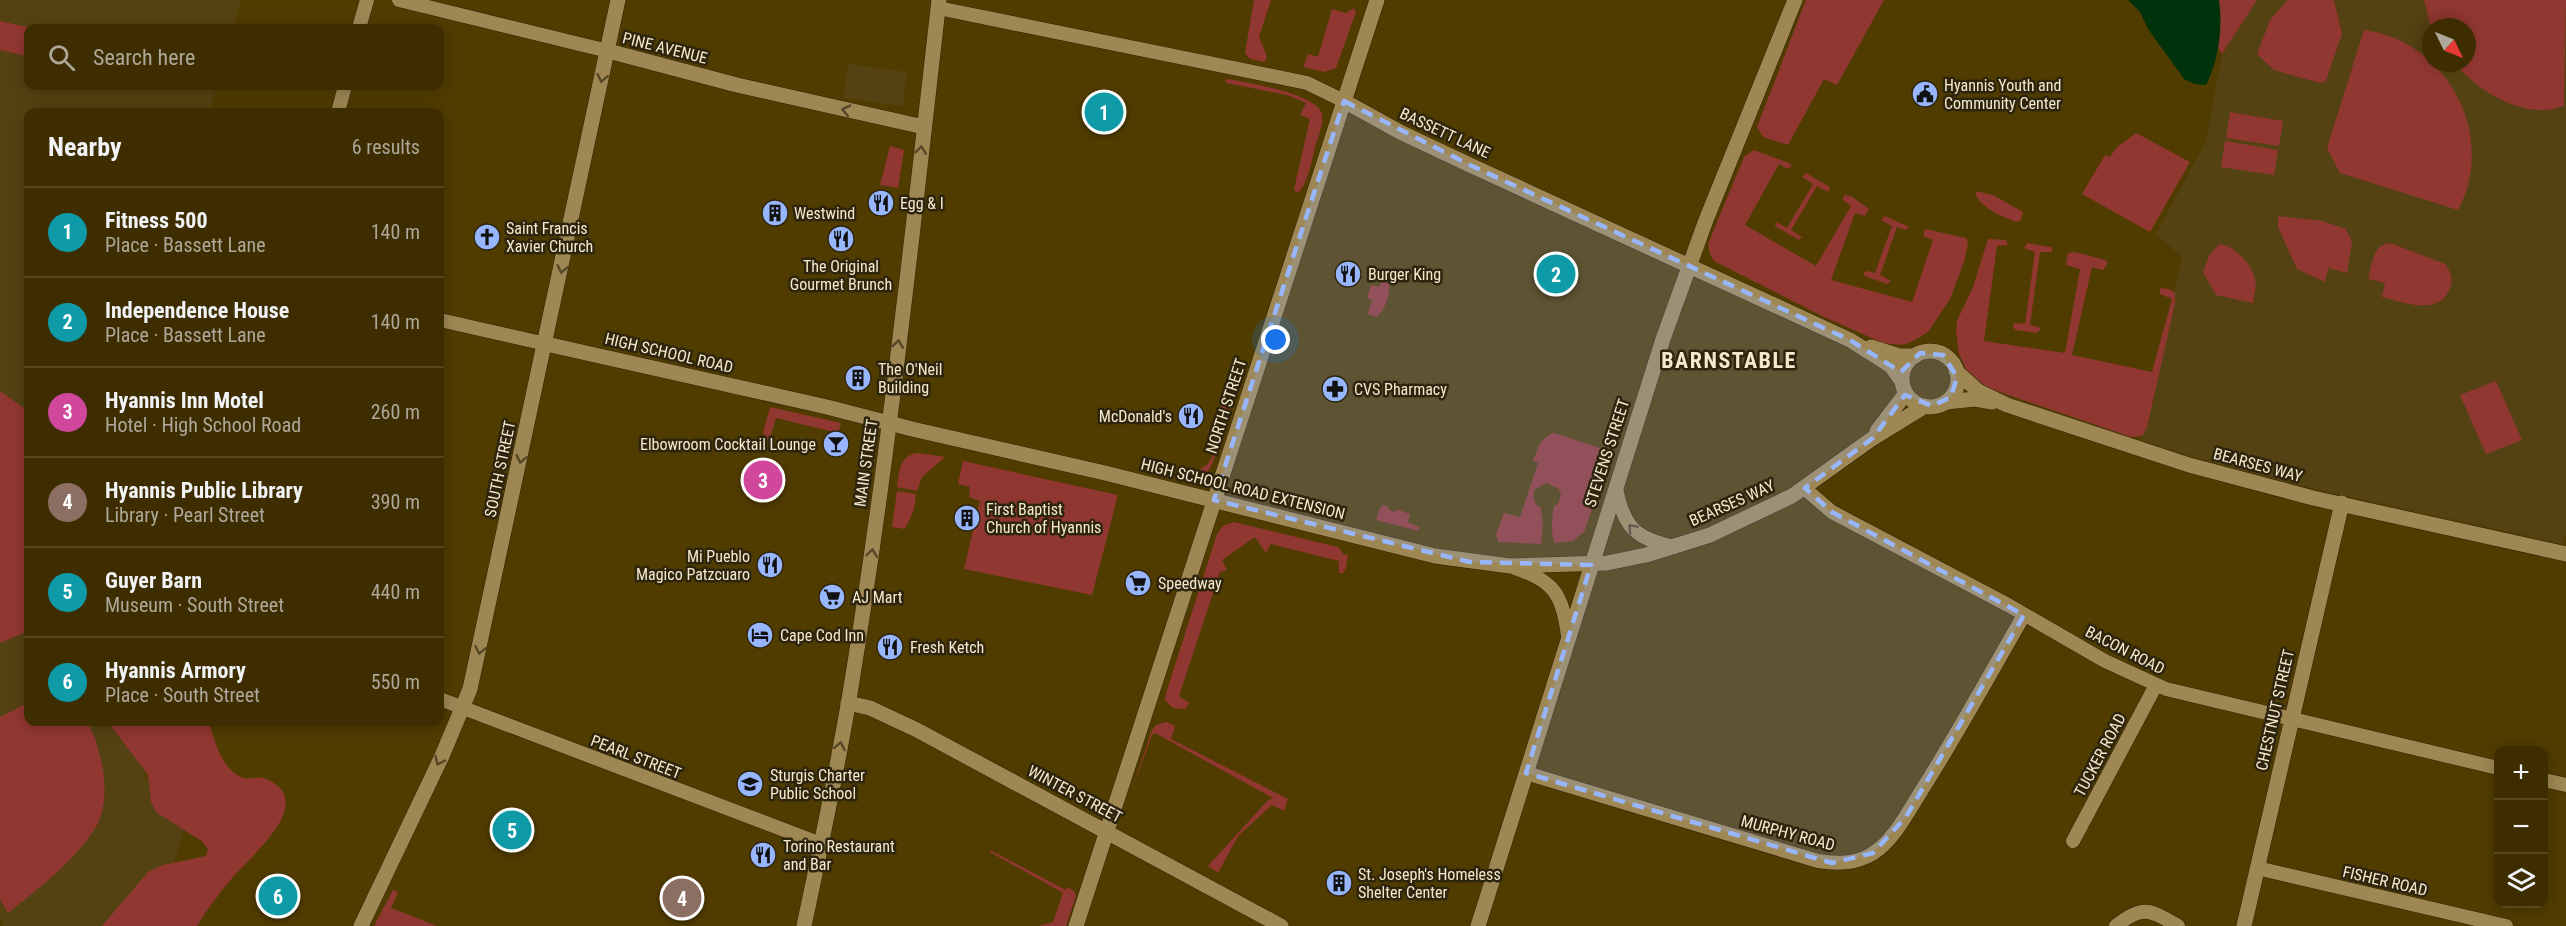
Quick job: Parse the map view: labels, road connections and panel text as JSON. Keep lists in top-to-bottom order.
{
  "streets": {
    "main road": [
      "PINE AVENUE",
      "BASSETT LANE",
      "HIGH SCHOOL ROAD",
      "NORTH STREET",
      "STEVENS STREET",
      "MAIN STREET",
      "BEARSES WAY",
      "SOUTH STREET",
      "HIGH SCHOOL ROAD EXTENSION",
      "CHESTNUT STREET",
      "WINTER STREET"
    ],
    "street": [
      "BACON ROAD",
      "TUCKER ROAD",
      "PEARL STREET",
      "MURPHY ROAD",
      "FISHER ROAD"
    ]
  },
  "crossings": [
    ["PINE AVENUE", "MAIN STREET"],
    ["PINE AVENUE", "SOUTH STREET"],
    ["BASSETT LANE", "NORTH STREET"],
    ["BASSETT LANE", "STEVENS STREET"],
    ["BASSETT LANE", "MAIN STREET"],
    ["BASSETT LANE", "BEARSES WAY"],
    ["HIGH SCHOOL ROAD", "MAIN STREET"],
    ["HIGH SCHOOL ROAD", "SOUTH STREET"],
    ["HIGH SCHOOL ROAD", "HIGH SCHOOL ROAD EXTENSION"],
    ["NORTH STREET", "HIGH SCHOOL ROAD EXTENSION"],
    ["NORTH STREET", "WINTER STREET"],
    ["STEVENS STREET", "BEARSES WAY"],
    ["STEVENS STREET", "HIGH SCHOOL ROAD EXTENSION"],
    ["STEVENS STREET", "MURPHY ROAD"],
    ["MAIN STREET", "HIGH SCHOOL ROAD EXTENSION"],
    ["MAIN STREET", "PEARL STREET"],
    ["MAIN STREET", "WINTER STREET"],
    ["BEARSES WAY", "HIGH SCHOOL ROAD EXTENSION"],
    ["BEARSES WAY", "BACON ROAD"],
    ["BEARSES WAY", "CHESTNUT STREET"],
    ["SOUTH STREET", "PEARL STREET"],
    ["BACON ROAD", "CHESTNUT STREET"],
    ["BACON ROAD", "TUCKER ROAD"],
    ["BACON ROAD", "MURPHY ROAD"],
    ["CHESTNUT STREET", "FISHER ROAD"]
  ],
  "one_way": ["PINE AVENUE", "MAIN STREET", "SOUTH STREET"],
  "districts": ["BARNSTABLE"],
  "places": {
    "public building": ["Hyannis Youth and Community Center"],
    "restaurant": [
      "Egg & I",
      "The Original Gourmet Brunch",
      "Burger King",
      "McDonald's",
      "Mi Pueblo Magico Patzcuaro",
      "Fresh Ketch",
      "Torino Restaurant and Bar"
    ],
    "building": [
      "Westwind",
      "The O'Neil Building",
      "First Baptist Church of Hyannis",
      "St. Joseph's Homeless Shelter Center"
    ],
    "church": ["Saint Francis Xavier Church"],
    "pharmacy": ["CVS Pharmacy"],
    "bar": ["Elbowroom Cocktail Lounge"],
    "supermarket": ["Speedway", "AJ Mart"],
    "hotel": ["Cape Cod Inn"],
    "school or university": ["Sturgis Charter Public School"]
  },
  "north": "bottom right",
  "page": {
    "search": "Search here",
    "pins": [
      "1",
      "2",
      "3",
      "5",
      "6",
      "4"
    ],
    "heading": ["Nearby", "6 results"],
    "list": [
      {
        "mark": "1",
        "name": "Fitness 500",
        "note": "Place · Bassett Lane",
        "value": "140 m"
      },
      {
        "mark": "2",
        "name": "Independence House",
        "note": "Place · Bassett Lane",
        "value": "140 m"
      },
      {
        "mark": "3",
        "name": "Hyannis Inn Motel",
        "note": "Hotel · High School Road",
        "value": "260 m"
      },
      {
        "mark": "4",
        "name": "Hyannis Public Library",
        "note": "Library · Pearl Street",
        "value": "390 m"
      },
      {
        "mark": "5",
        "name": "Guyer Barn",
        "note": "Museum · South Street",
        "value": "440 m"
      },
      {
        "mark": "6",
        "name": "Hyannis Armory",
        "note": "Place · South Street",
        "value": "550 m"
      }
    ],
    "map_buttons": ["+", "−"]
  }
}
